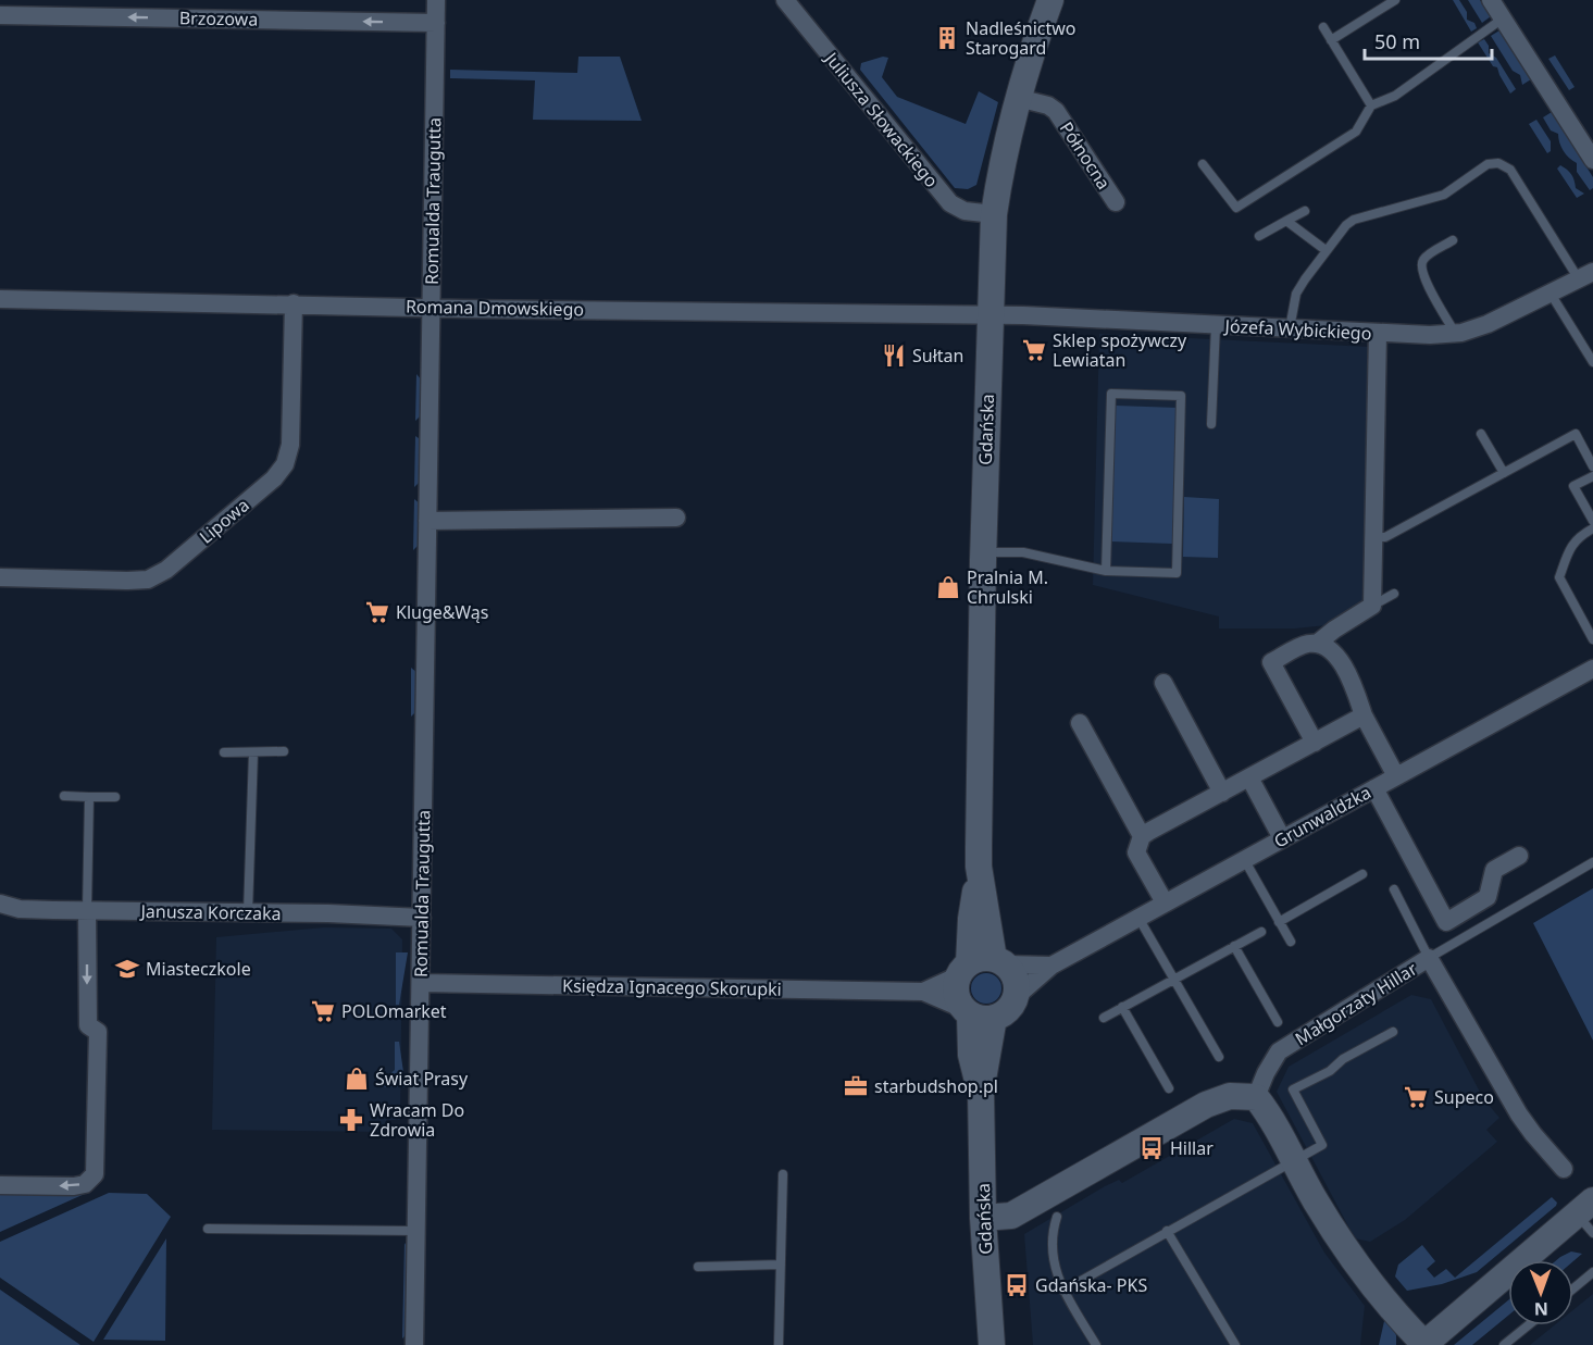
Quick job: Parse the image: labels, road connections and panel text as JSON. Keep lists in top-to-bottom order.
{
  "streets": {
    "main road": ["Gdańska"],
    "street": [
      "Brzozowa",
      "Juliusza Słowackiego",
      "Północna",
      "Romualda Traugutta",
      "Romana Dmowskiego",
      "Józefa Wybickiego",
      "Lipowa",
      "Grunwaldzka",
      "Janusza Korczaka",
      "Księdza Ignacego Skorupki",
      "Małgorzaty Hillar"
    ]
  },
  "crossings": [
    ["Brzozowa", "Romualda Traugutta"],
    ["Juliusza Słowackiego", "Gdańska"],
    ["Północna", "Gdańska"],
    ["Romualda Traugutta", "Romana Dmowskiego"],
    ["Romualda Traugutta", "Janusza Korczaka"],
    ["Romualda Traugutta", "Księdza Ignacego Skorupki"],
    ["Romana Dmowskiego", "Józefa Wybickiego"],
    ["Romana Dmowskiego", "Gdańska"],
    ["Romana Dmowskiego", "Lipowa"],
    ["Józefa Wybickiego", "Gdańska"],
    ["Gdańska", "Grunwaldzka"],
    ["Gdańska", "Księdza Ignacego Skorupki"],
    ["Grunwaldzka", "Księdza Ignacego Skorupki"]
  ],
  "one_way": ["Brzozowa"],
  "places": {
    "building": ["Nadleśnictwo Starogard"],
    "supermarket": [
      "Sklep spożywczy Lewiatan",
      "Kluge&Wąs",
      "POLOmarket",
      "Supeco"
    ],
    "restaurant": ["Sułtan"],
    "shop": ["Pralnia M. Chrulski", "Świat Prasy"],
    "school or university": ["Miasteczkole"],
    "office": ["starbudshop.pl"],
    "pharmacy": ["Wracam Do Zdrowia"],
    "bus stop": ["Hillar", "Gdańska- PKS"]
  },
  "scale_bar": "50 m",
  "north": "bottom"
}
